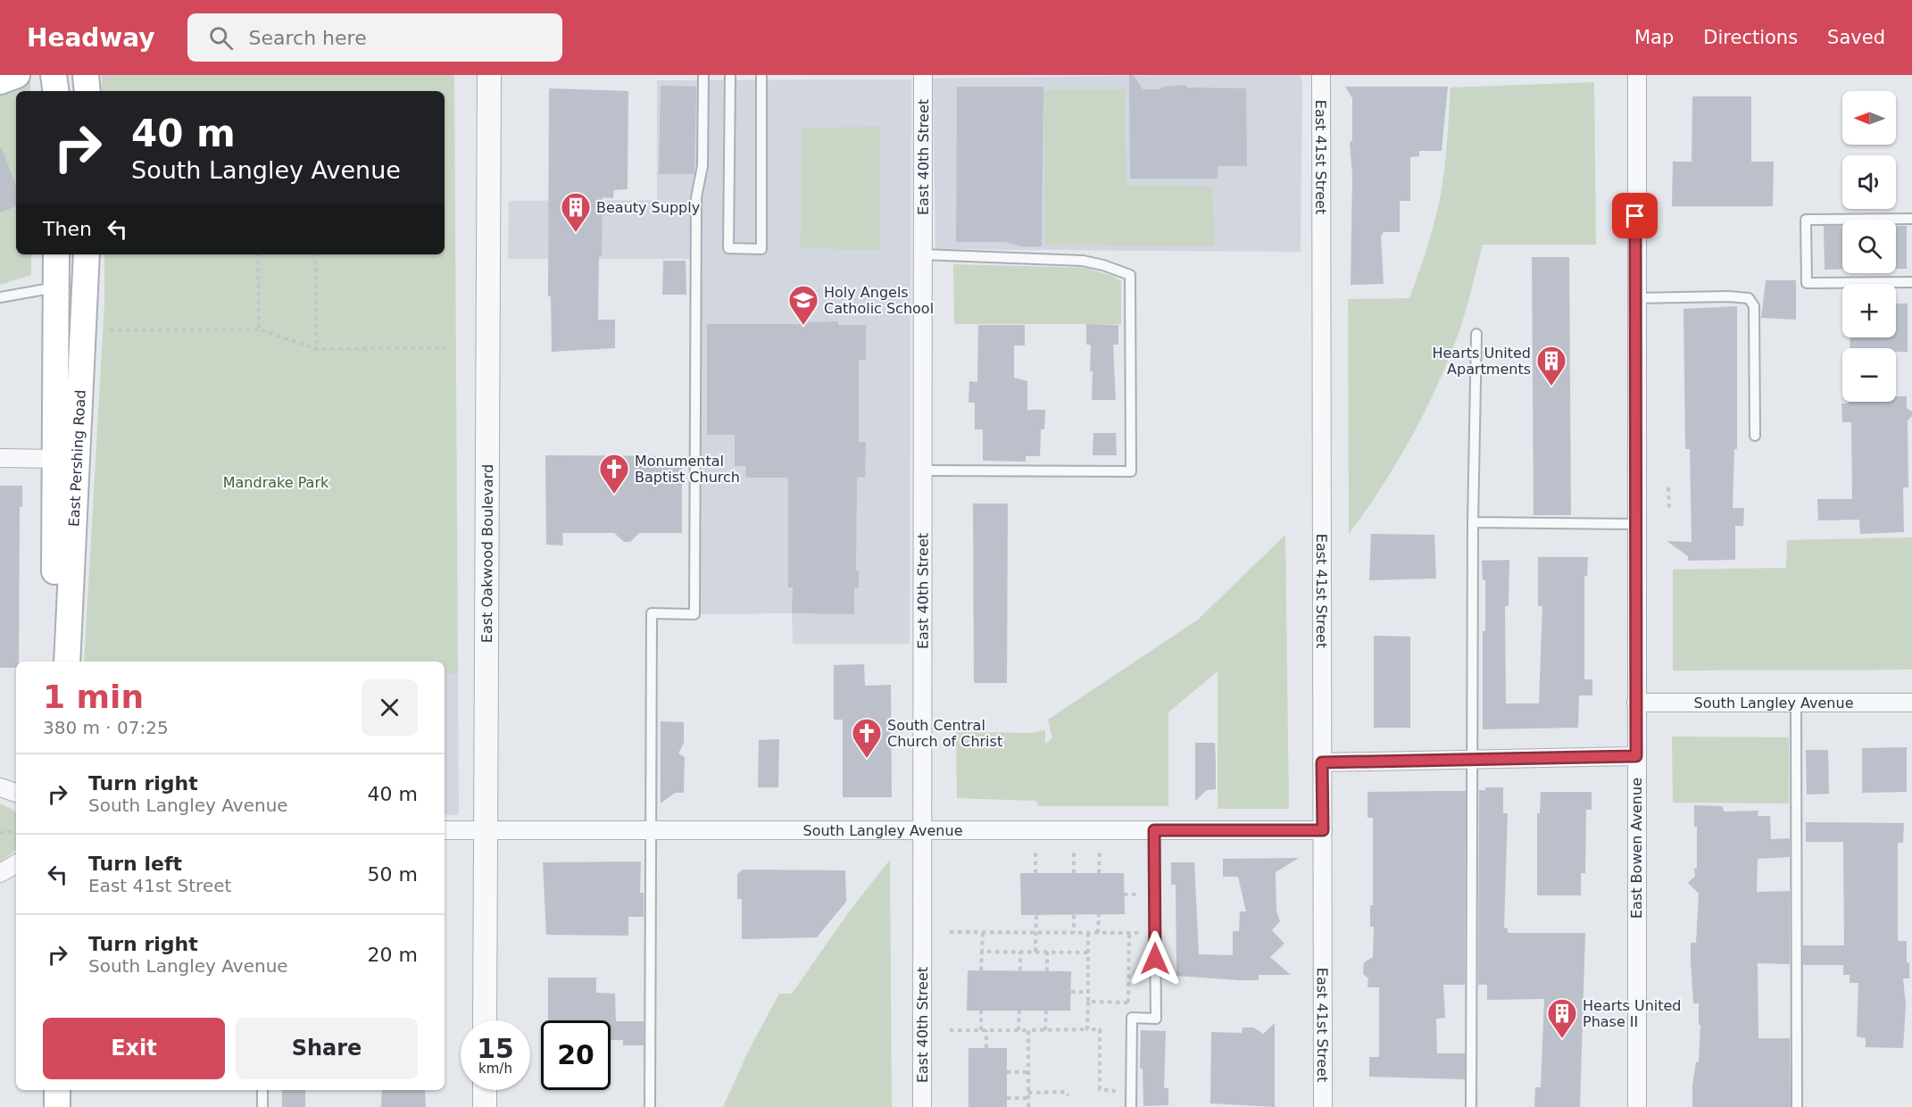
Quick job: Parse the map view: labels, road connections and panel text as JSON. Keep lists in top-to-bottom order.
{
  "streets": {
    "main road": ["East Pershing Road"],
    "street": [
      "East 40th Street",
      "East 41st Street",
      "East Oakwood Boulevard",
      "South Langley Avenue",
      "East Bowen Avenue"
    ]
  },
  "crossings": [
    ["East 40th Street", "South Langley Avenue"],
    ["East 41st Street", "South Langley Avenue"],
    ["East Oakwood Boulevard", "South Langley Avenue"],
    ["South Langley Avenue", "East Bowen Avenue"]
  ],
  "parks": ["Mandrake Park"],
  "places": {
    "building": ["Beauty Supply", "Hearts United Apartments", "Hearts United Phase II"],
    "school or university": ["Holy Angels Catholic School"],
    "church": ["Monumental Baptist Church", "South Central Church of Christ"]
  },
  "north": "left",
  "page": {
    "header": "Headway",
    "search": "Search here",
    "nav": ["Map", "Directions", "Saved"],
    "map_buttons": ["+", "−"],
    "turn": ["40 m", "South Langley Avenue"],
    "then": "Then",
    "heading": ["1 min", "380 m · 07:25"],
    "list": [
      {
        "name": "Turn right",
        "note": "South Langley Avenue",
        "value": "40 m"
      },
      {
        "name": "Turn left",
        "note": "East 41st Street",
        "value": "50 m"
      },
      {
        "name": "Turn right",
        "note": "South Langley Avenue",
        "value": "20 m"
      }
    ],
    "buttons": ["Exit", "Share"],
    "speed": "15 km/h",
    "limit": "20"
  }
}
